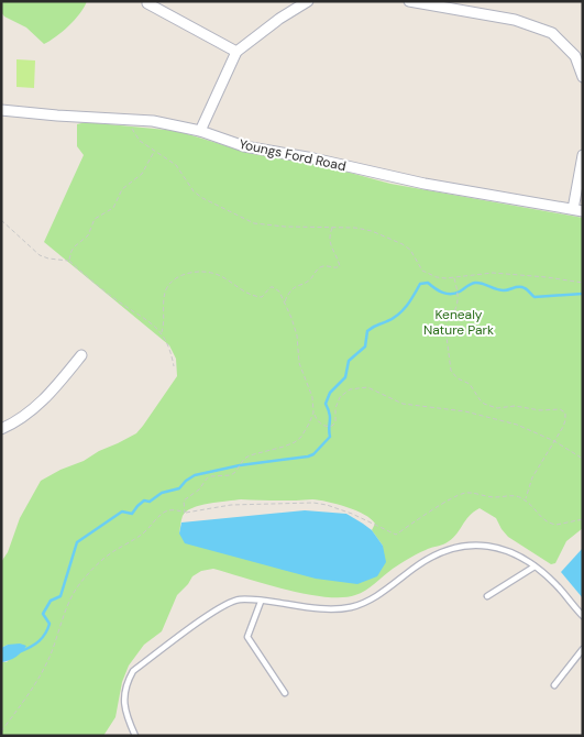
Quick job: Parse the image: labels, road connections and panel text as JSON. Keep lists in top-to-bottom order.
{
  "streets": {
    "street": ["Youngs Ford Road"]
  },
  "parks": ["Kenealy Nature Park"]
}
